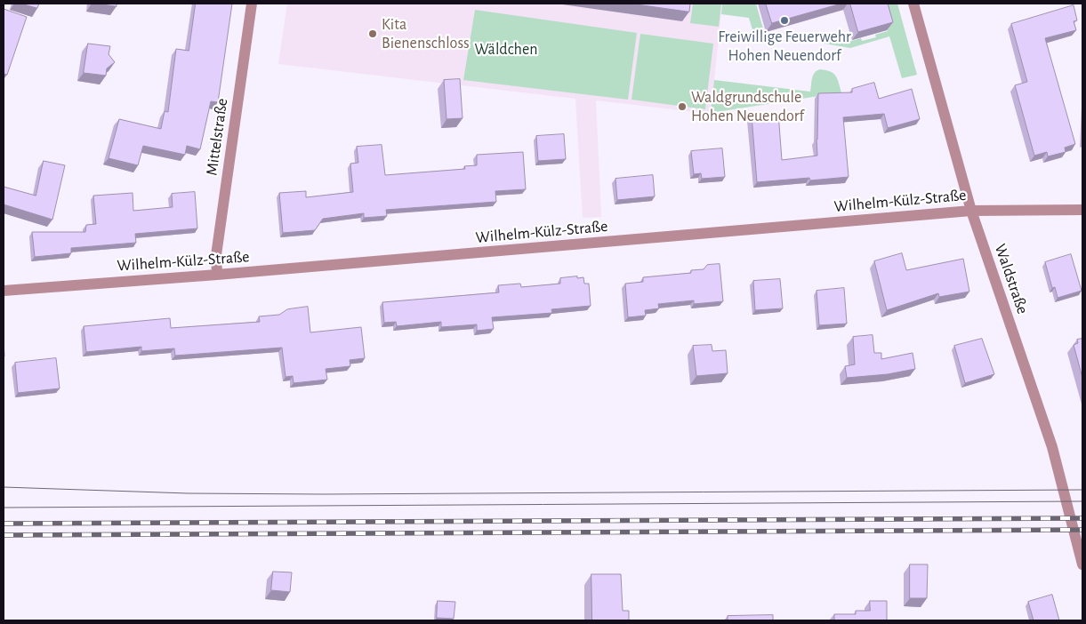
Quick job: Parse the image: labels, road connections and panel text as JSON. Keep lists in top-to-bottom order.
{
  "streets": {
    "street": ["Mittelstraße", "Wilhelm-Külz-Straße", "Waldstraße"]
  },
  "crossings": [
    ["Mittelstraße", "Wilhelm-Külz-Straße"],
    ["Wilhelm-Külz-Straße", "Waldstraße"]
  ],
  "parks": ["Wäldchen"],
  "places": ["Freiwillige Feuerwehr Hohen Neuendorf", "Kita Bienenschloss", "Waldgrundschule Hohen Neuendorf"]
}
